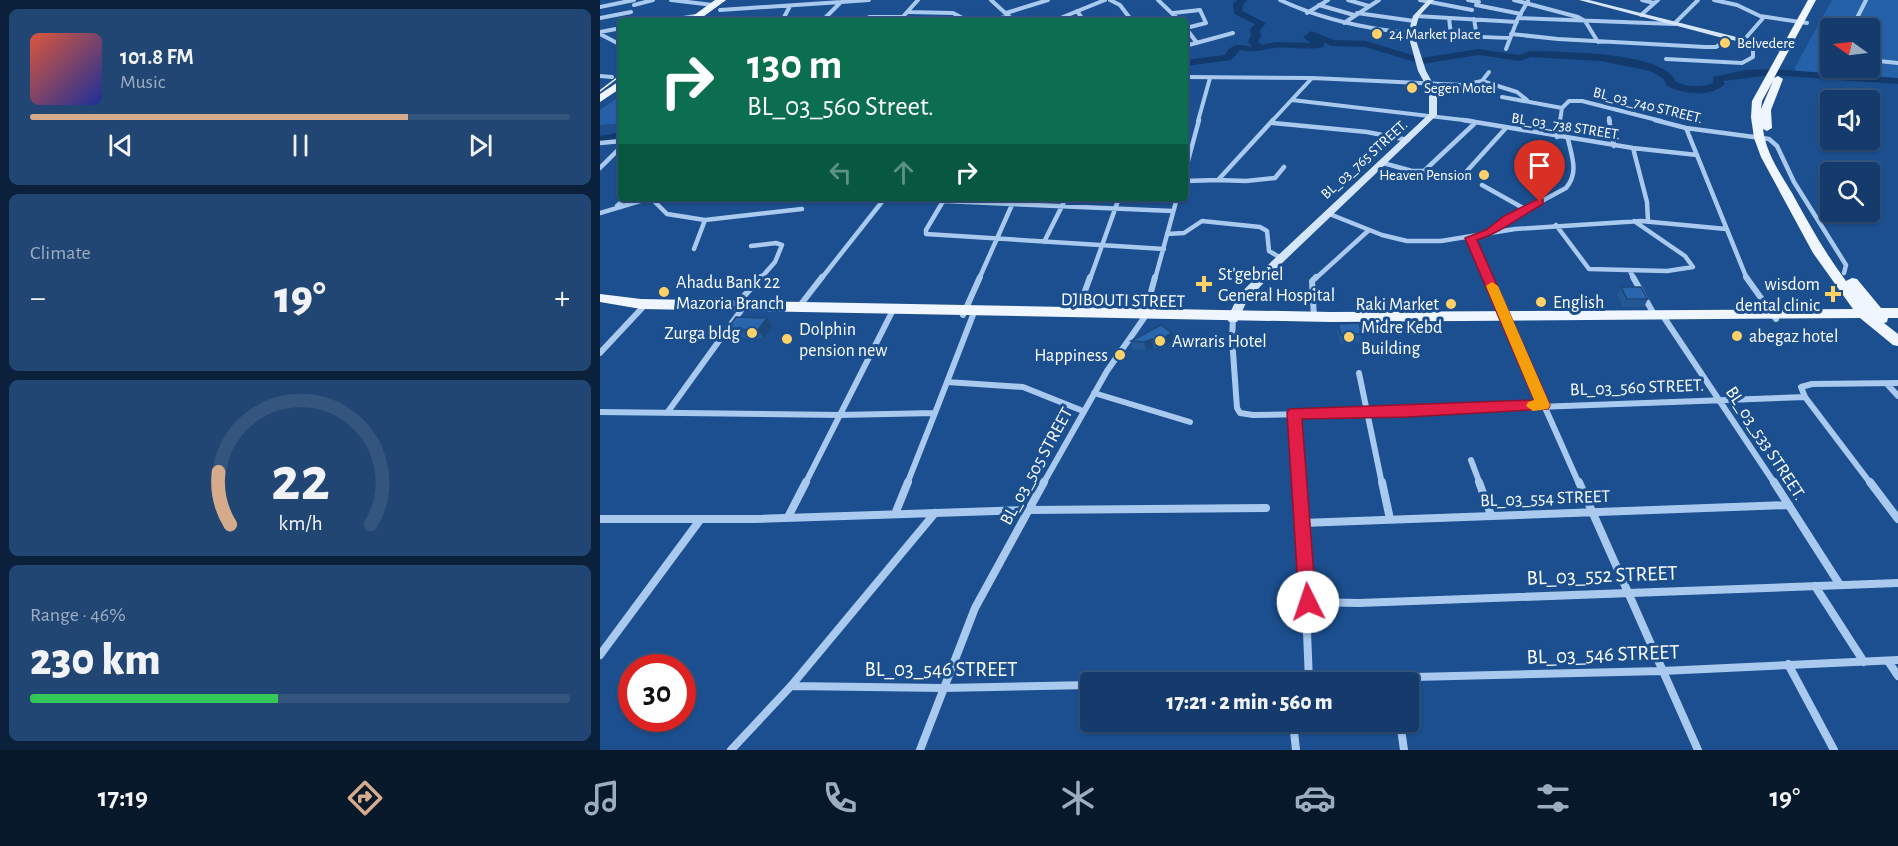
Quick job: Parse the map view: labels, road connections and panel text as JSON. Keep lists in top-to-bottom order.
{
  "streets": {
    "main road": ["DJIBOUTI STREET"],
    "street": [
      "BL_03_740 STREET.",
      "BL_03_738 STREET.",
      "BL_03_765 STREET.",
      "BL_03_560 STREET.",
      "BL_03_533 STREET.",
      "BL_03_505 STREET",
      "BL_03_554 STREET",
      "BL_03_552 STREET",
      "BL_03_546 STREET"
    ]
  },
  "crossings": [
    ["BL_03_738 STREET.", "BL_03_765 STREET."],
    ["BL_03_765 STREET.", "DJIBOUTI STREET"],
    ["BL_03_765 STREET.", "BL_03_560 STREET."],
    ["DJIBOUTI STREET", "BL_03_560 STREET."],
    ["DJIBOUTI STREET", "BL_03_533 STREET."],
    ["DJIBOUTI STREET", "BL_03_505 STREET"],
    ["BL_03_560 STREET.", "BL_03_533 STREET."],
    ["BL_03_533 STREET.", "BL_03_554 STREET"],
    ["BL_03_533 STREET.", "BL_03_552 STREET"],
    ["BL_03_505 STREET", "BL_03_546 STREET"]
  ],
  "places": {
    "other": [
      "24 Market place",
      "Belvedere",
      "Segen Motel",
      "Heaven Pension",
      "Ahadu Bank 22 Mazoria Branch",
      "English",
      "Raki Market",
      "Zurga bldg",
      "abegaz hotel",
      "Midre Kebd Building",
      "Dolphin pension new",
      "Awraris Hotel",
      "Happiness"
    ],
    "health": ["St'gebriel General Hospital", "wisdom dental clinic"]
  },
  "north": "left",
  "page": {
    "turn": ["130 m", "BL_03_560 Street."],
    "song": ["101.8 FM", "Music"],
    "tile": [
      "Climate",
      ["Range · 46%", "230 km"]
    ],
    "heat": ["−", "19°", "+"],
    "limit": "30",
    "trip": "17:21 · 2 min · 560 m",
    "tabs": ["17:19", "19°"],
    "gauge": ["22", "km/h"]
  }
}
